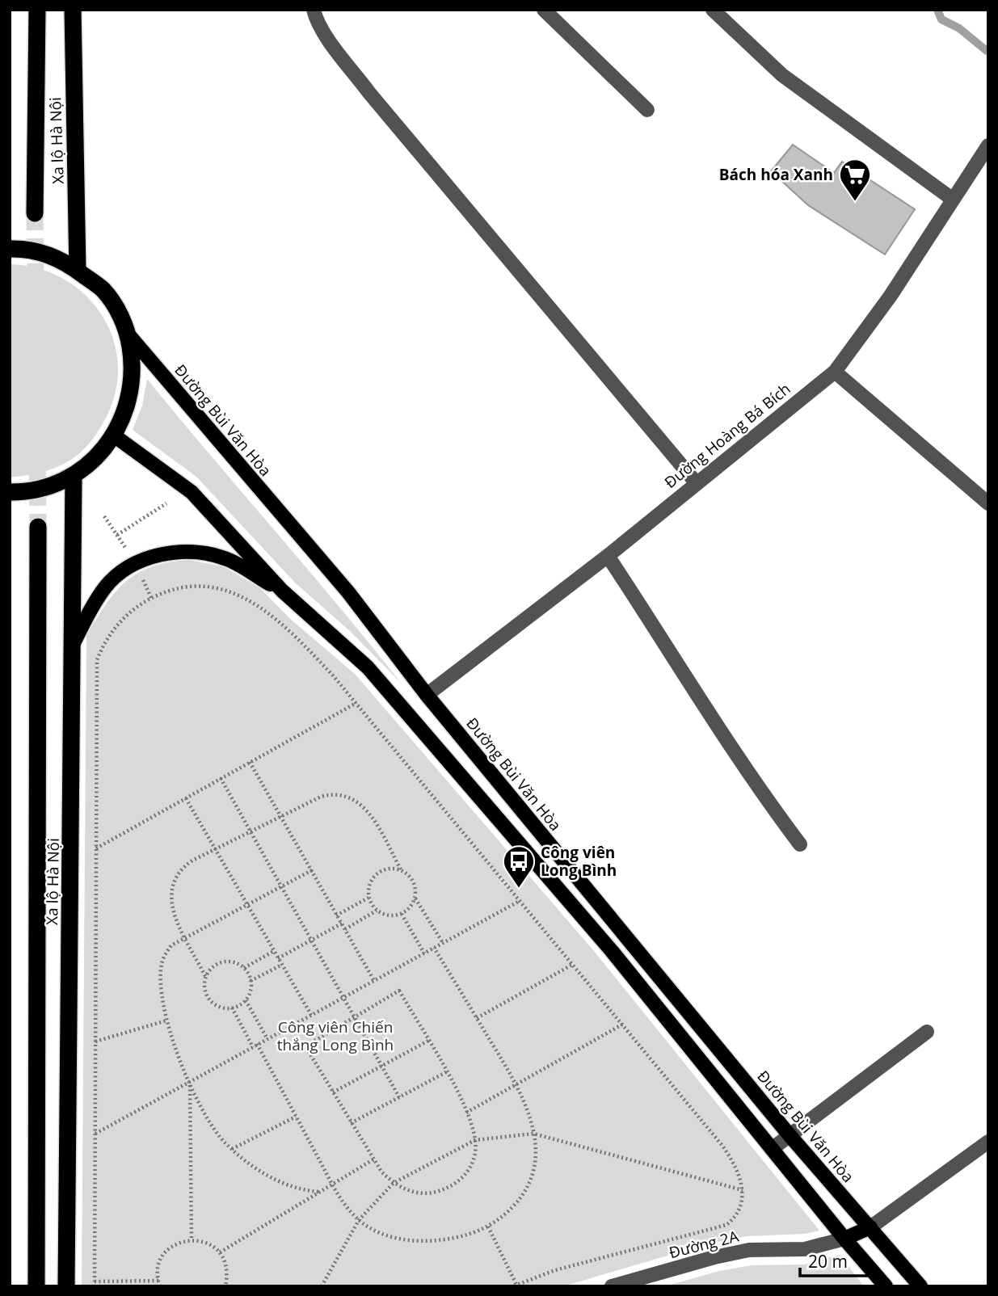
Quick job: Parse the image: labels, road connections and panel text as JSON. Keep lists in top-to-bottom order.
{
  "streets": {
    "highway": ["Xa lộ Hà Nội"],
    "main road": ["Đường Bùi Văn Hòa"],
    "street": ["Đường Hoàng Bá Bích", "Đường 2A"]
  },
  "crossings": [
    ["Đường Bùi Văn Hòa", "Đường Hoàng Bá Bích"]
  ],
  "parks": ["Công viên Chiến thắng Long Bình"],
  "places": {
    "supermarket": ["Bách hóa Xanh"],
    "bus stop": ["Công viên Long Bình"]
  },
  "scale_bar": "20 m"
}
